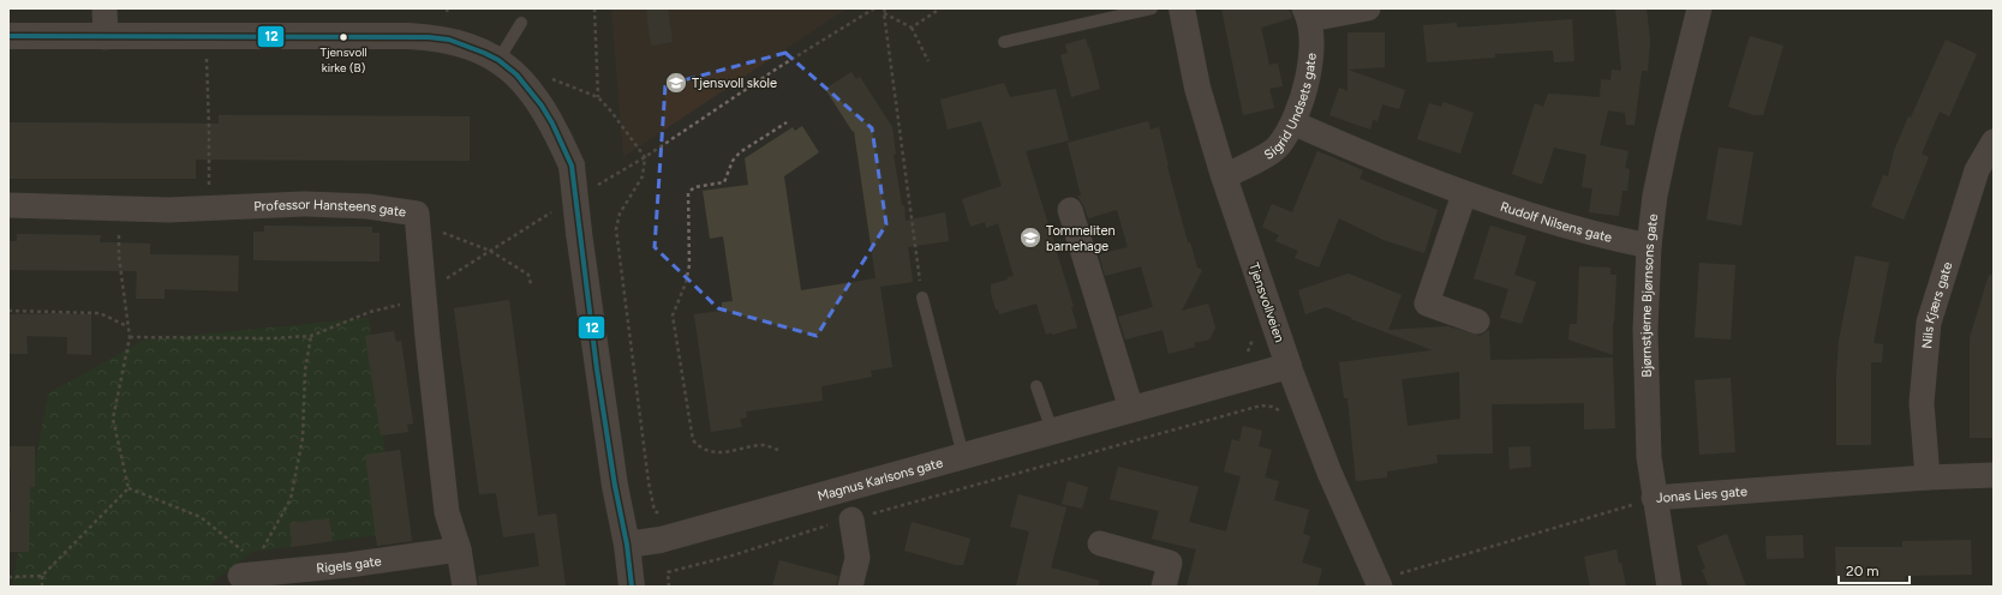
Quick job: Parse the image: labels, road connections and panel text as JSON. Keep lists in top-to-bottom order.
{
  "streets": {
    "street": [
      "Sigrid Undsets gate",
      "Professor Hansteens gate",
      "Rudolf Nilsens gate",
      "Bjørnstjerne Bjørnsons gate",
      "Tjensvollveien",
      "Nils Kjærs gate",
      "Magnus Karlsons gate",
      "Jonas Lies gate",
      "Rigels gate"
    ]
  },
  "crossings": [
    ["Sigrid Undsets gate", "Rudolf Nilsens gate"],
    ["Sigrid Undsets gate", "Tjensvollveien"],
    ["Professor Hansteens gate", "Rigels gate"],
    ["Rudolf Nilsens gate", "Bjørnstjerne Bjørnsons gate"],
    ["Bjørnstjerne Bjørnsons gate", "Jonas Lies gate"],
    ["Tjensvollveien", "Magnus Karlsons gate"],
    ["Tjensvollveien", "Jonas Lies gate"],
    ["Nils Kjærs gate", "Jonas Lies gate"]
  ],
  "places": {
    "other": ["Tjensvoll kirke (B)"],
    "school or university": ["Tjensvoll skole", "Tommeliten barnehage"]
  },
  "lines": ["transit line 12"],
  "scale_bar": "20 m"
}
